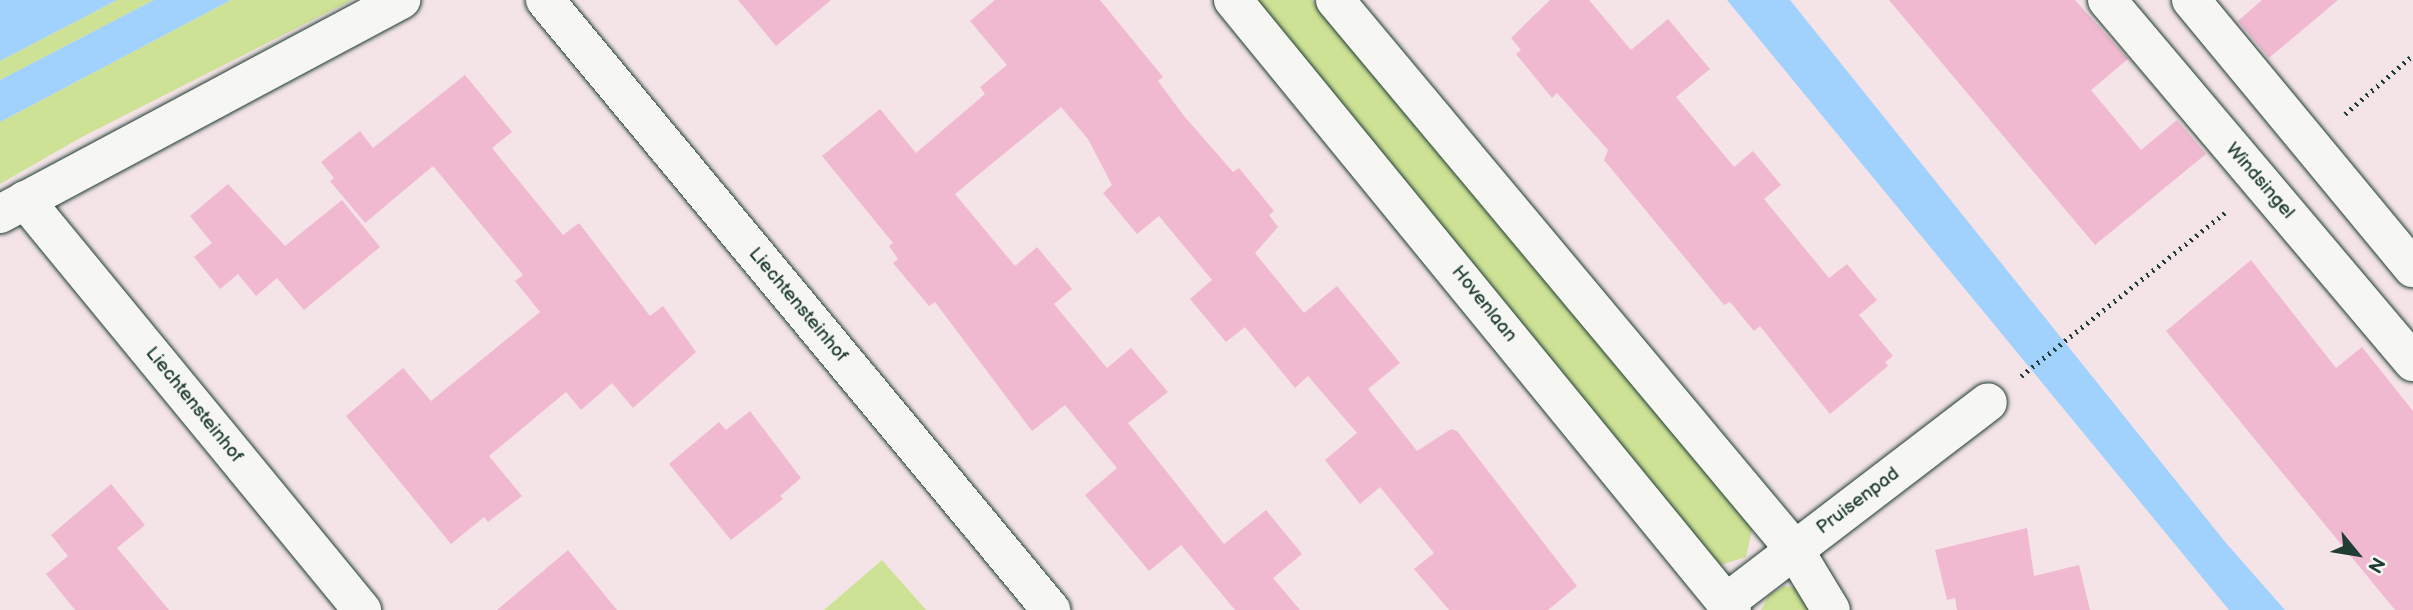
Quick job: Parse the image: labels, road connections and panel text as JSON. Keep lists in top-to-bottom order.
{
  "streets": {
    "street": [
      "Windsingel",
      "Hovenlaan",
      "Liechtensteinhof",
      "Pruisenpad"
    ]
  },
  "crossings": [
    ["Hovenlaan", "Pruisenpad"]
  ],
  "north": "bottom right"
}
